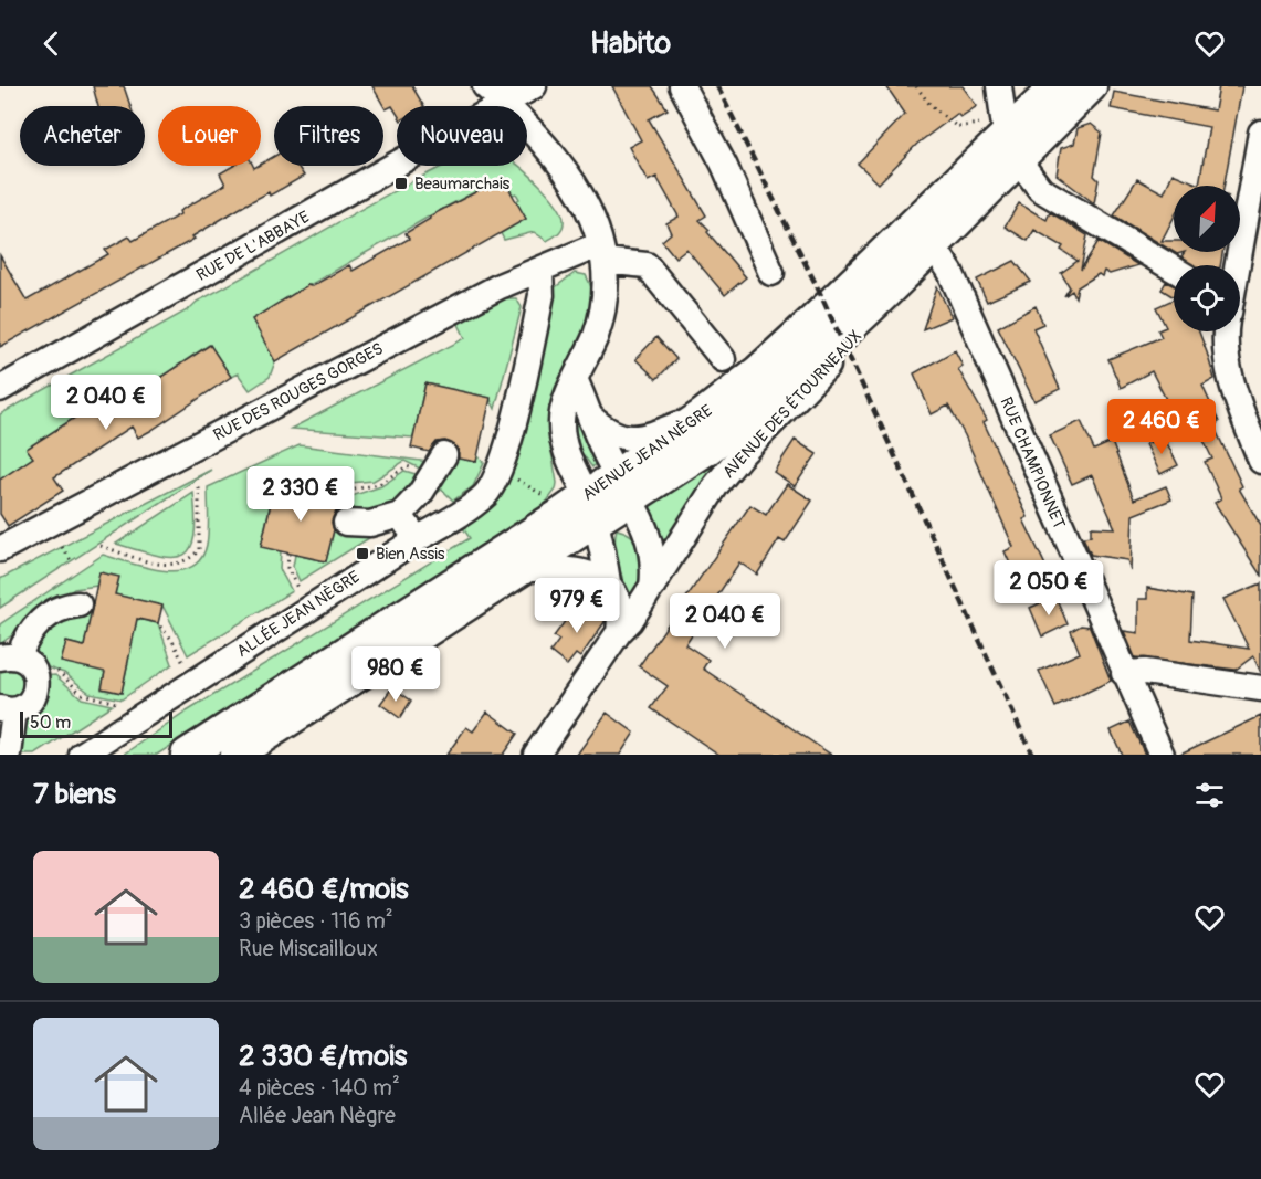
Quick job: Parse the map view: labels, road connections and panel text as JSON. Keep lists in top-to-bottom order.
{
  "streets": {
    "main road": ["AVENUE JEAN NÈGRE"],
    "street": [
      "RUE DE L'ABBAYE",
      "RUE DES ROUGES GORGES",
      "AVENUE DES ÉTOURNEAUX",
      "RUE CHAMPIONNET",
      "ALLÉE JEAN NÈGRE"
    ]
  },
  "crossings": [
    ["RUE DES ROUGES GORGES", "ALLÉE JEAN NÈGRE"],
    ["AVENUE DES ÉTOURNEAUX", "AVENUE JEAN NÈGRE"],
    ["AVENUE JEAN NÈGRE", "RUE CHAMPIONNET"]
  ],
  "places": {
    "transit": ["Beaumarchais", "Bien Assis"]
  },
  "scale_bar": "50 m",
  "north": "top right",
  "page": {
    "header": "Habito",
    "chip": [
      "Acheter",
      "Louer",
      "Filtres",
      "Nouveau"
    ],
    "price": [
      "2 040 €",
      "2 460 €",
      "2 330 €",
      "2 050 €",
      "979 €",
      "2 040 €",
      "980 €"
    ],
    "scale": "50 m",
    "heading": "7 biens",
    "list": [
      {
        "name": "2 460 €/mois",
        "note": "3 pièces · 116 m² · Rue Miscailloux"
      },
      {
        "name": "2 330 €/mois",
        "note": "4 pièces · 140 m² · Allée Jean Nègre"
      }
    ]
  }
}
